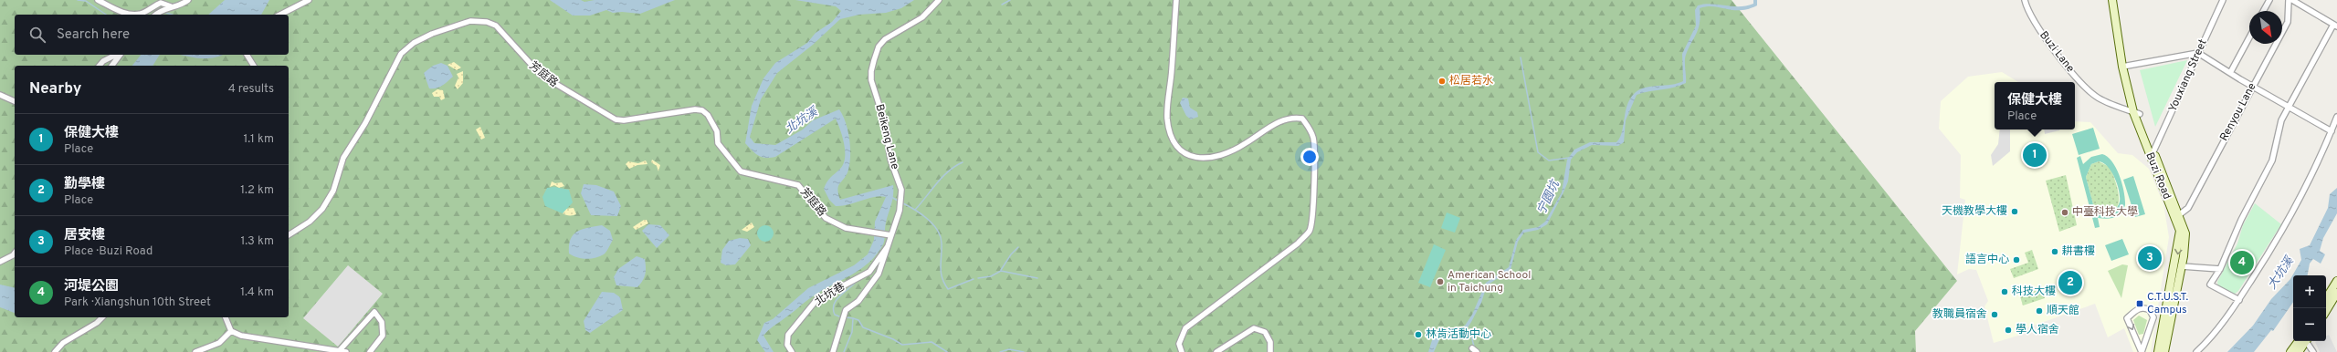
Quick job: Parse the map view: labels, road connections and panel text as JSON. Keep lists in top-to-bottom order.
{
  "streets": {
    "main road": ["Buzi Road"],
    "street": [
      "Buzi Lane",
      "芳庭路",
      "Youxiang Street",
      "Renyou Lane",
      "Beikeng Lane",
      "北坑巷"
    ]
  },
  "crossings": [
    ["Buzi Lane", "Buzi Road"],
    ["芳庭路", "Beikeng Lane"],
    ["Youxiang Street", "Buzi Road"],
    ["Renyou Lane", "Buzi Road"],
    ["Beikeng Lane", "北坑巷"]
  ],
  "water": ["北坑溪", "宁園坑", "大坑溪"],
  "places": {
    "other": [
      "松居若水",
      "天機教學大樓",
      "中臺科技大學",
      "耕書樓",
      "語言中心",
      "American School in Taichung",
      "科技大樓",
      "順天館",
      "教職員宿舍",
      "學人宿舍",
      "林肯活動中心"
    ],
    "transit": ["C.T.U.S.T. Campus"]
  },
  "north": "bottom right",
  "page": {
    "search": "Search here",
    "heading": ["Nearby", "4 results"],
    "popup": ["保健大樓", "Place"],
    "list": [
      {
        "mark": "1",
        "name": "保健大樓",
        "note": "Place",
        "value": "1.1 km"
      },
      {
        "mark": "2",
        "name": "勤學樓",
        "note": "Place",
        "value": "1.2 km"
      },
      {
        "mark": "3",
        "name": "居安樓",
        "note": "Place · Buzi Road",
        "value": "1.3 km"
      },
      {
        "mark": "4",
        "name": "河堤公園",
        "note": "Park · Xiangshun 10th Street",
        "value": "1.4 km"
      }
    ],
    "pins": [
      "1",
      "3",
      "4",
      "2"
    ],
    "map_buttons": ["+", "−"]
  }
}
